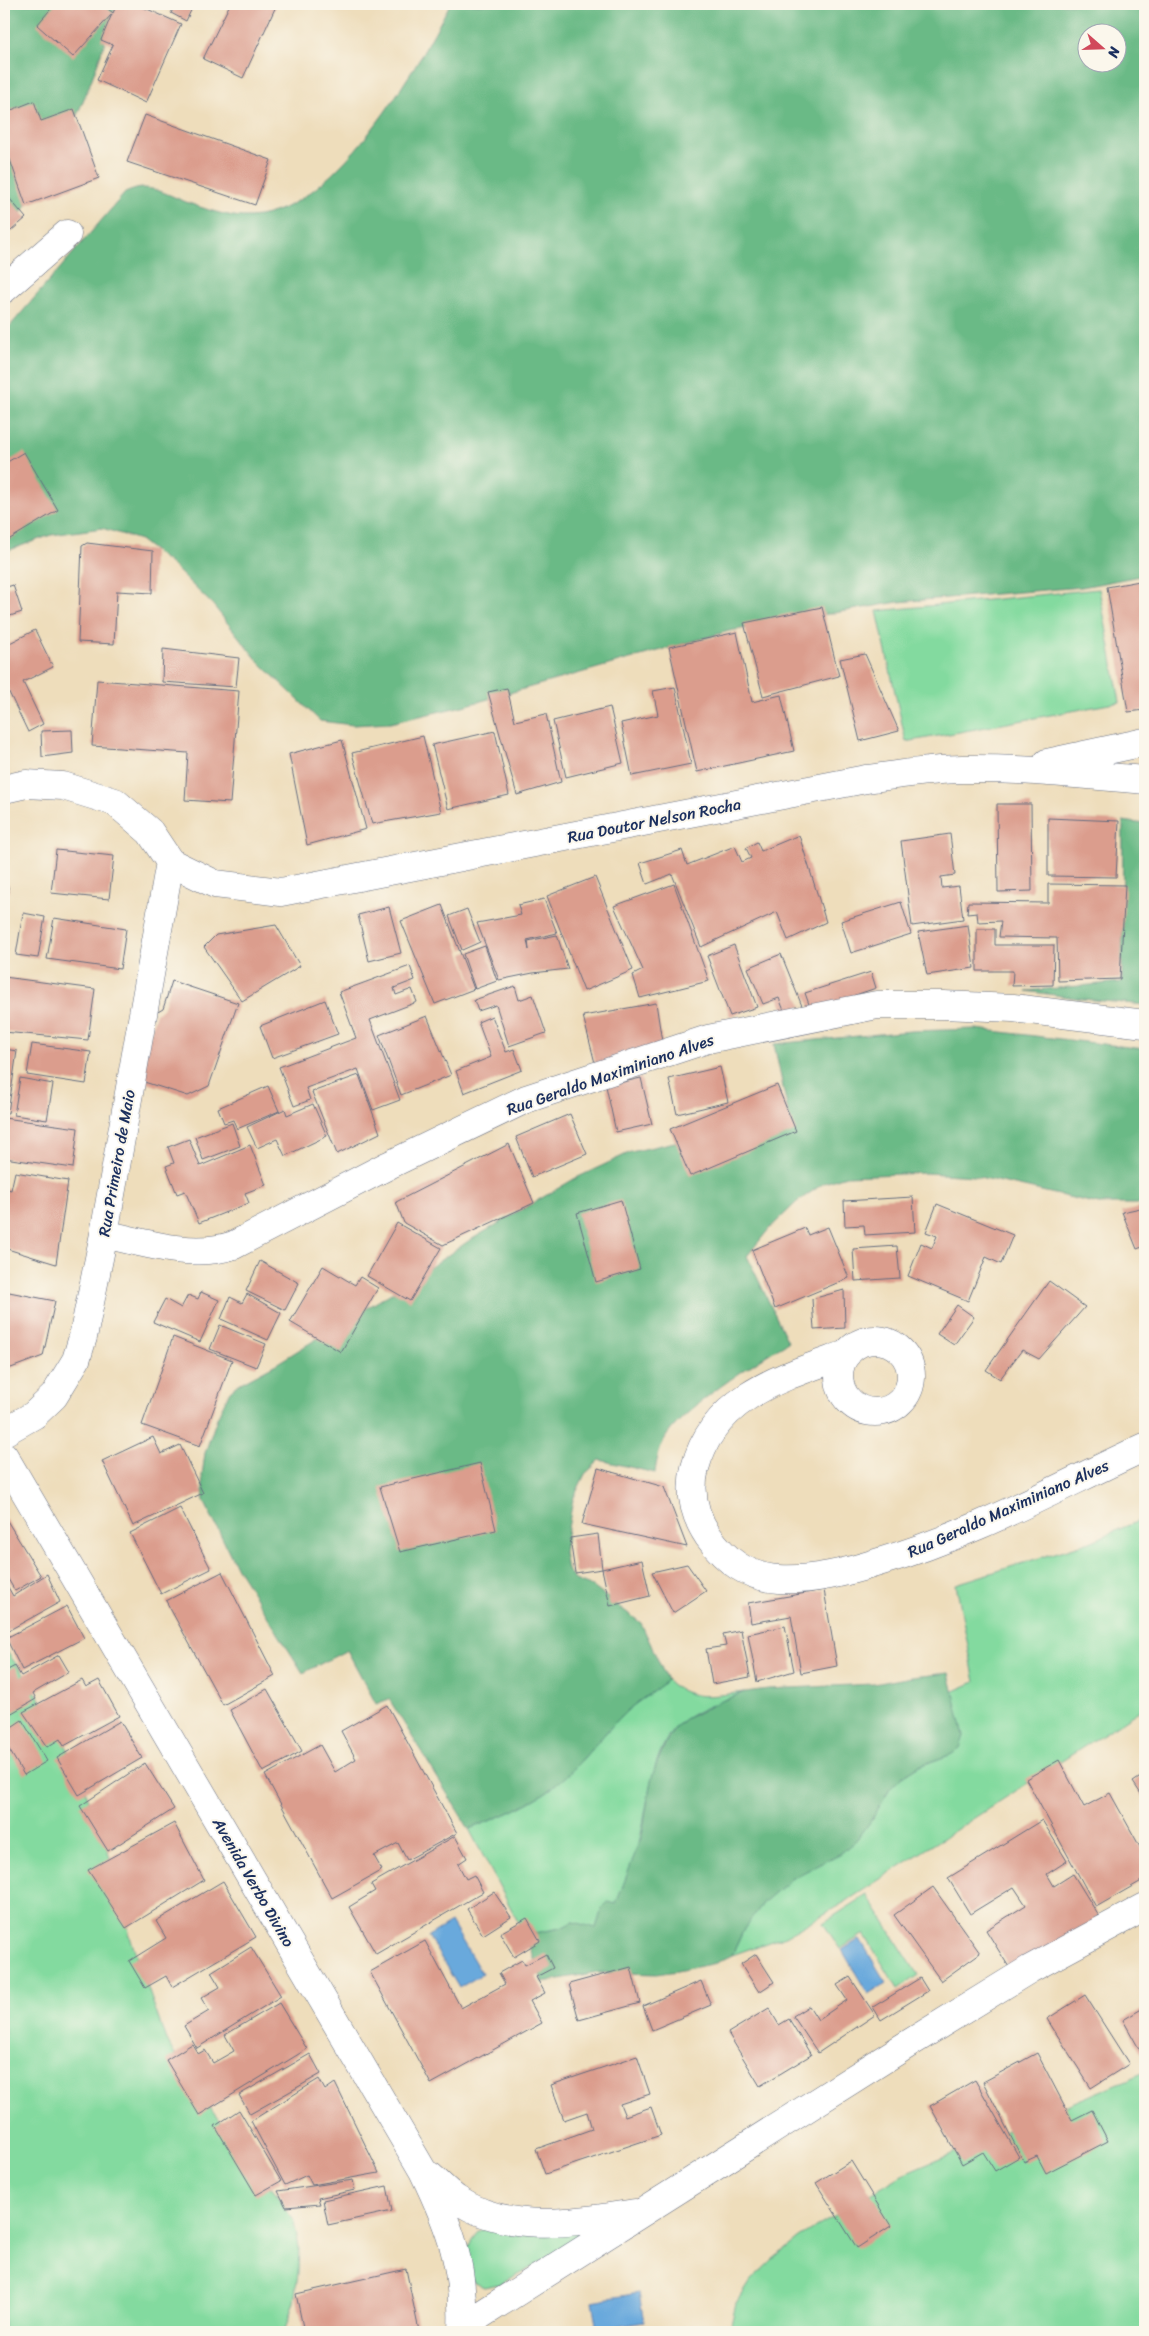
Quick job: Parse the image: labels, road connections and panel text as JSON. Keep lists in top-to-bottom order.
{
  "streets": {
    "street": [
      "Rua Doutor Nelson Rocha",
      "Rua Geraldo Maximiniano Alves",
      "Rua Primeiro de Maio",
      "Avenida Verbo Divino"
    ]
  },
  "crossings": [
    ["Rua Doutor Nelson Rocha", "Rua Primeiro de Maio"],
    ["Rua Geraldo Maximiniano Alves", "Rua Primeiro de Maio"]
  ],
  "north": "right"
}
